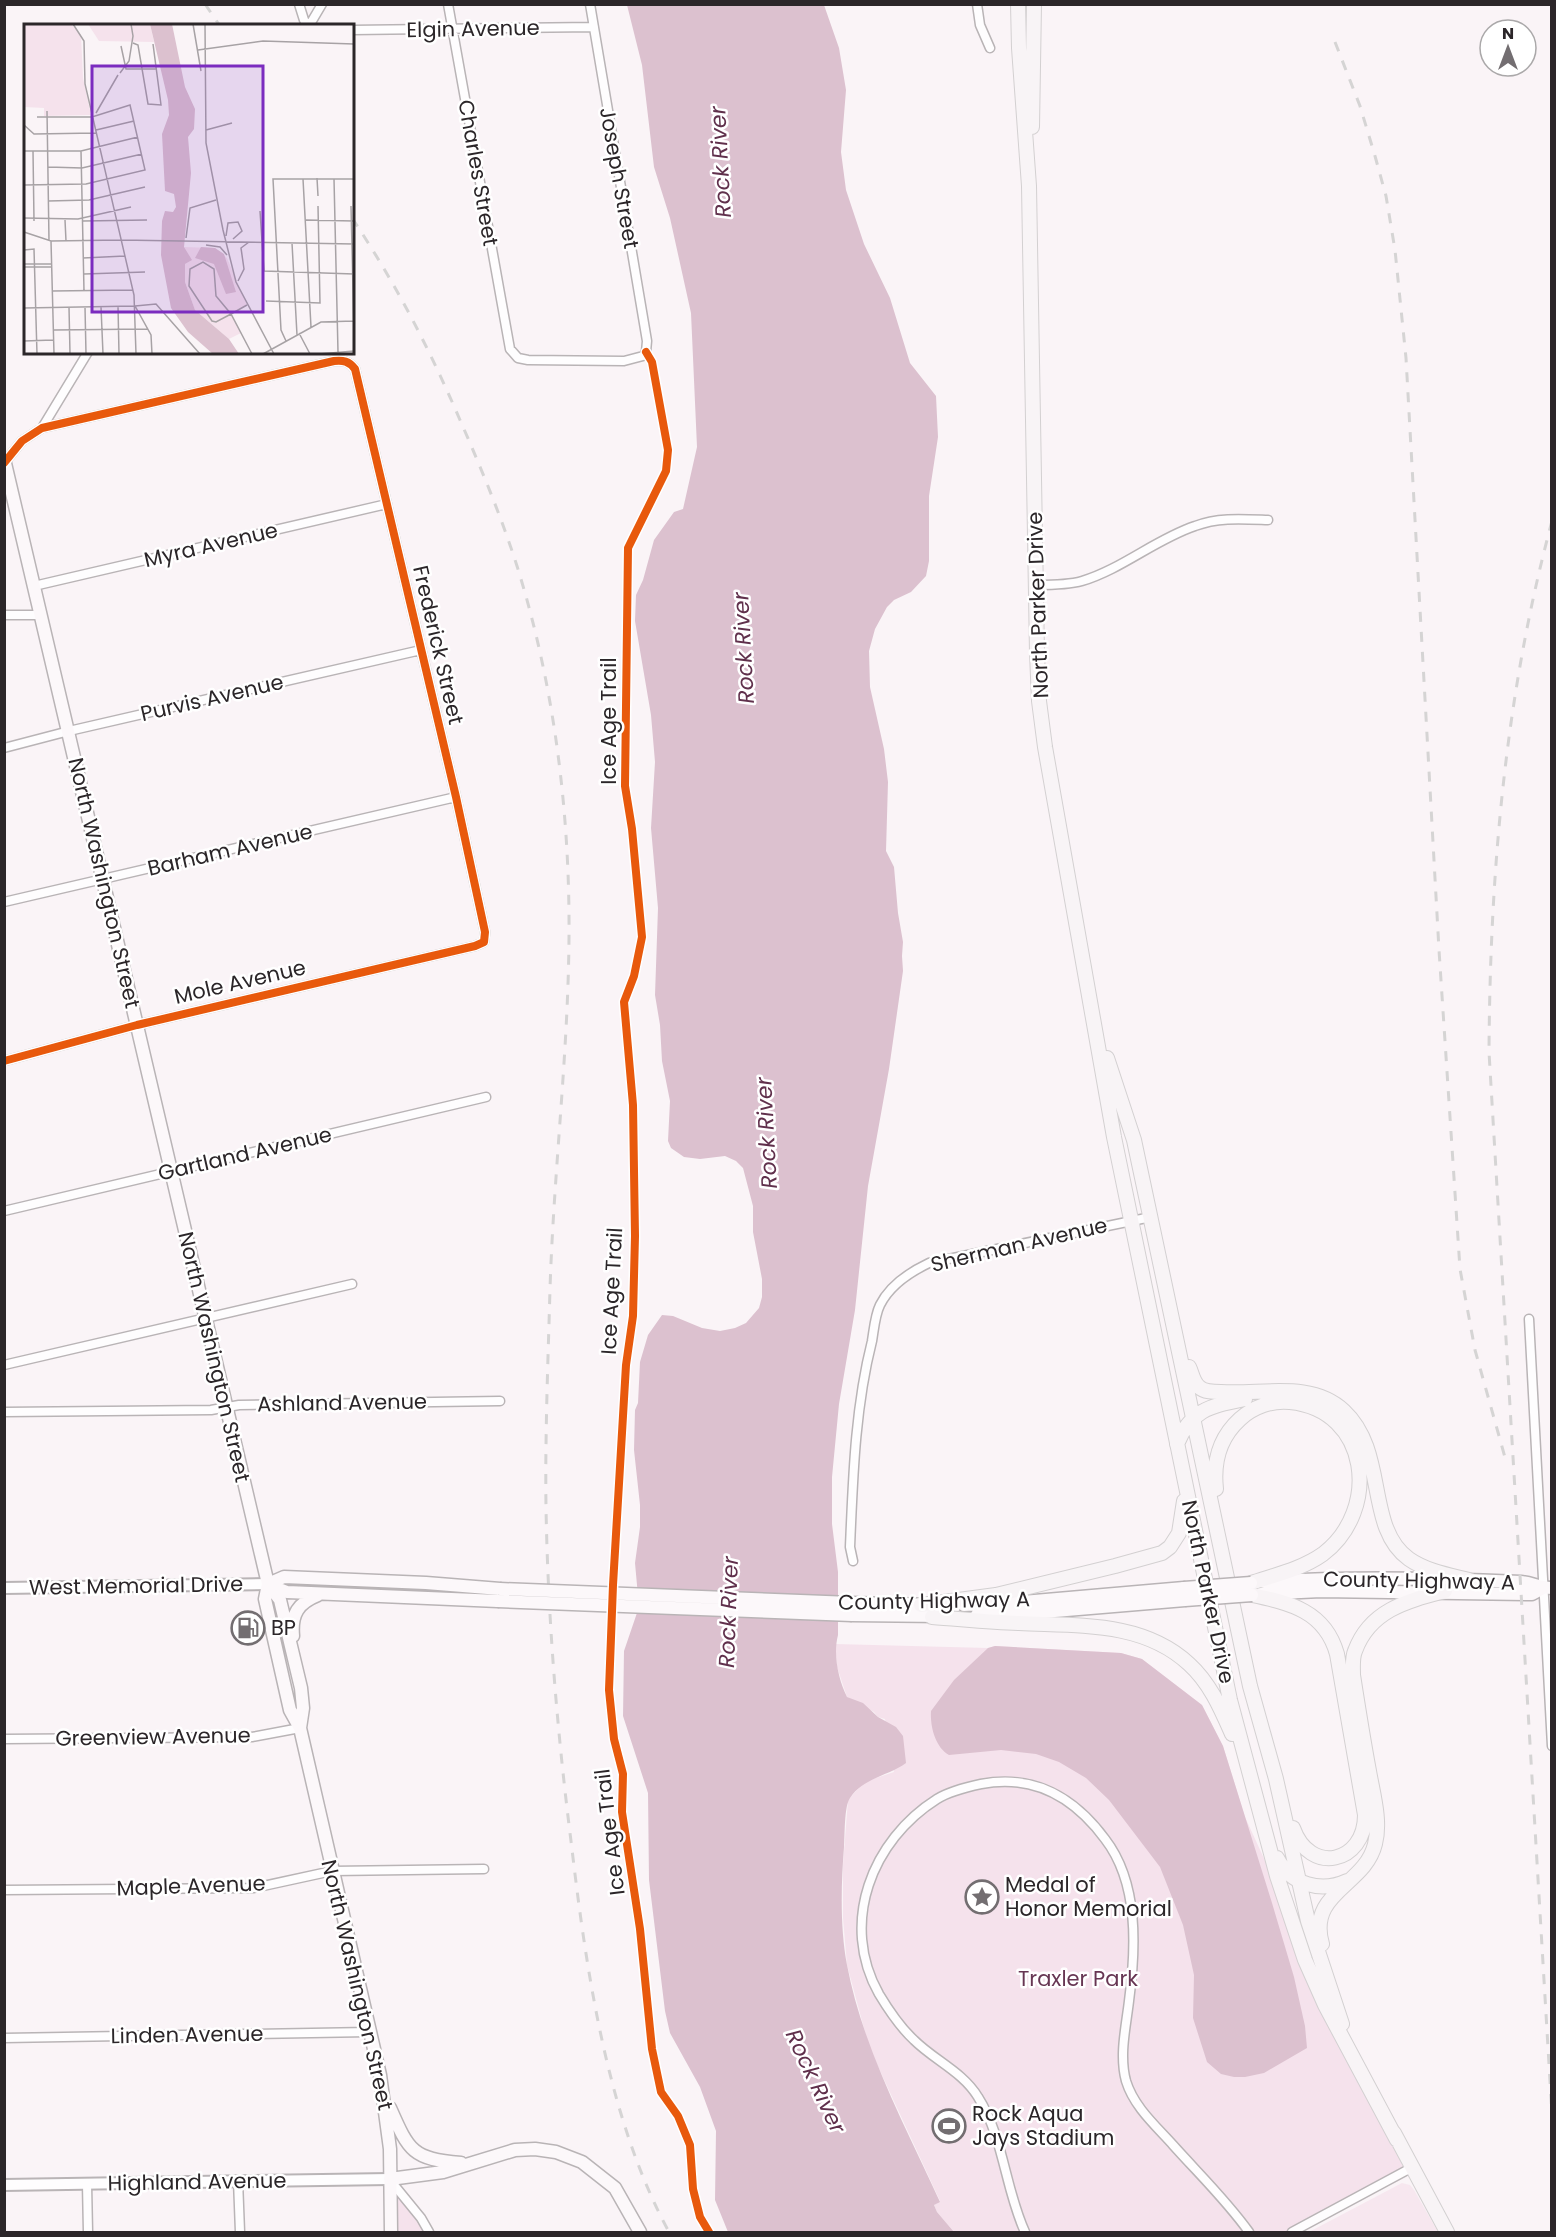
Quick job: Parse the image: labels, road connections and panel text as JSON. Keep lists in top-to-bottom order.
{
  "streets": {
    "main road": [
      "North Parker Drive",
      "North Washington Street",
      "County Highway A",
      "West Memorial Drive"
    ],
    "street": [
      "Elgin Avenue",
      "Charles Street",
      "Joseph Street",
      "Myra Avenue",
      "Frederick Street",
      "Purvis Avenue",
      "Barham Avenue",
      "Mole Avenue",
      "Gartland Avenue",
      "Sherman Avenue",
      "Ashland Avenue",
      "Greenview Avenue",
      "Maple Avenue",
      "Linden Avenue",
      "Highland Avenue"
    ],
    "cycle path": ["Ice Age Trail"]
  },
  "crossings": [
    ["Elgin Avenue", "Charles Street"],
    ["Elgin Avenue", "Joseph Street"],
    ["Charles Street", "Joseph Street"],
    ["Myra Avenue", "Frederick Street"],
    ["Myra Avenue", "North Washington Street"],
    ["North Parker Drive", "Sherman Avenue"],
    ["Frederick Street", "Purvis Avenue"],
    ["Frederick Street", "Barham Avenue"],
    ["Frederick Street", "Mole Avenue"],
    ["Purvis Avenue", "North Washington Street"],
    ["Barham Avenue", "North Washington Street"],
    ["North Washington Street", "Mole Avenue"],
    ["North Washington Street", "Gartland Avenue"],
    ["North Washington Street", "Ashland Avenue"],
    ["North Washington Street", "West Memorial Drive"],
    ["North Washington Street", "Greenview Avenue"],
    ["North Washington Street", "Maple Avenue"],
    ["North Washington Street", "Linden Avenue"],
    ["North Washington Street", "Highland Avenue"],
    ["County Highway A", "West Memorial Drive"]
  ],
  "water": ["Rock River"],
  "parks": ["Traxler Park"],
  "places": {
    "fuel station": ["BP"],
    "place": ["Medal of Honor Memorial"],
    "sports": ["Rock Aqua Jays Stadium"]
  },
  "north": "top"
}
